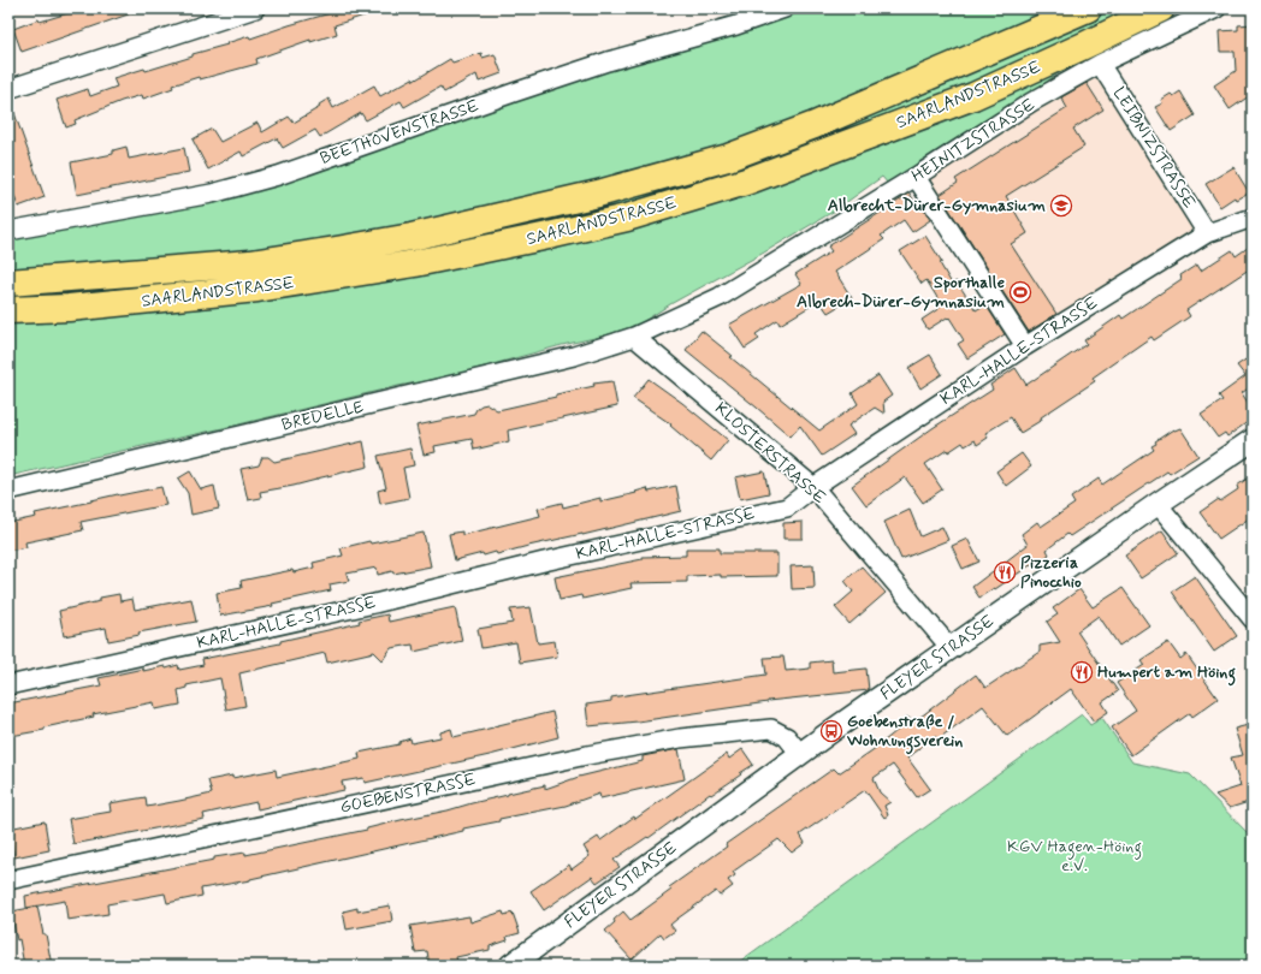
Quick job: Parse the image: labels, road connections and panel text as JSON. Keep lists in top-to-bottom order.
{
  "streets": {
    "highway": ["SAARLANDSTRASSE"],
    "street": [
      "BEETHOVENSTRASSE",
      "HEINITZSTRASSE",
      "LEIBNIZSTRASSE",
      "KARL-HALLE-STRASSE",
      "BREDELLE",
      "KLOSTERSTRASSE",
      "FLEYER STRASSE",
      "GOEBENSTRASSE"
    ]
  },
  "crossings": [
    ["HEINITZSTRASSE", "LEIBNIZSTRASSE"],
    ["HEINITZSTRASSE", "BREDELLE"],
    ["HEINITZSTRASSE", "KLOSTERSTRASSE"],
    ["LEIBNIZSTRASSE", "KARL-HALLE-STRASSE"],
    ["KARL-HALLE-STRASSE", "KLOSTERSTRASSE"],
    ["BREDELLE", "KLOSTERSTRASSE"],
    ["KLOSTERSTRASSE", "FLEYER STRASSE"],
    ["FLEYER STRASSE", "GOEBENSTRASSE"]
  ],
  "parks": ["KGV Hagen-Höing e.V."],
  "places": {
    "school or university": ["Albrecht-Dürer-Gymnasium"],
    "sports": ["Sporthalle Albrech-Dürer-Gymnasium"],
    "restaurant": ["Pizzeria Pinocchio", "Humpert am Höing"],
    "bus stop": ["Goebenstraße / Wohnungsverein"]
  }
}
